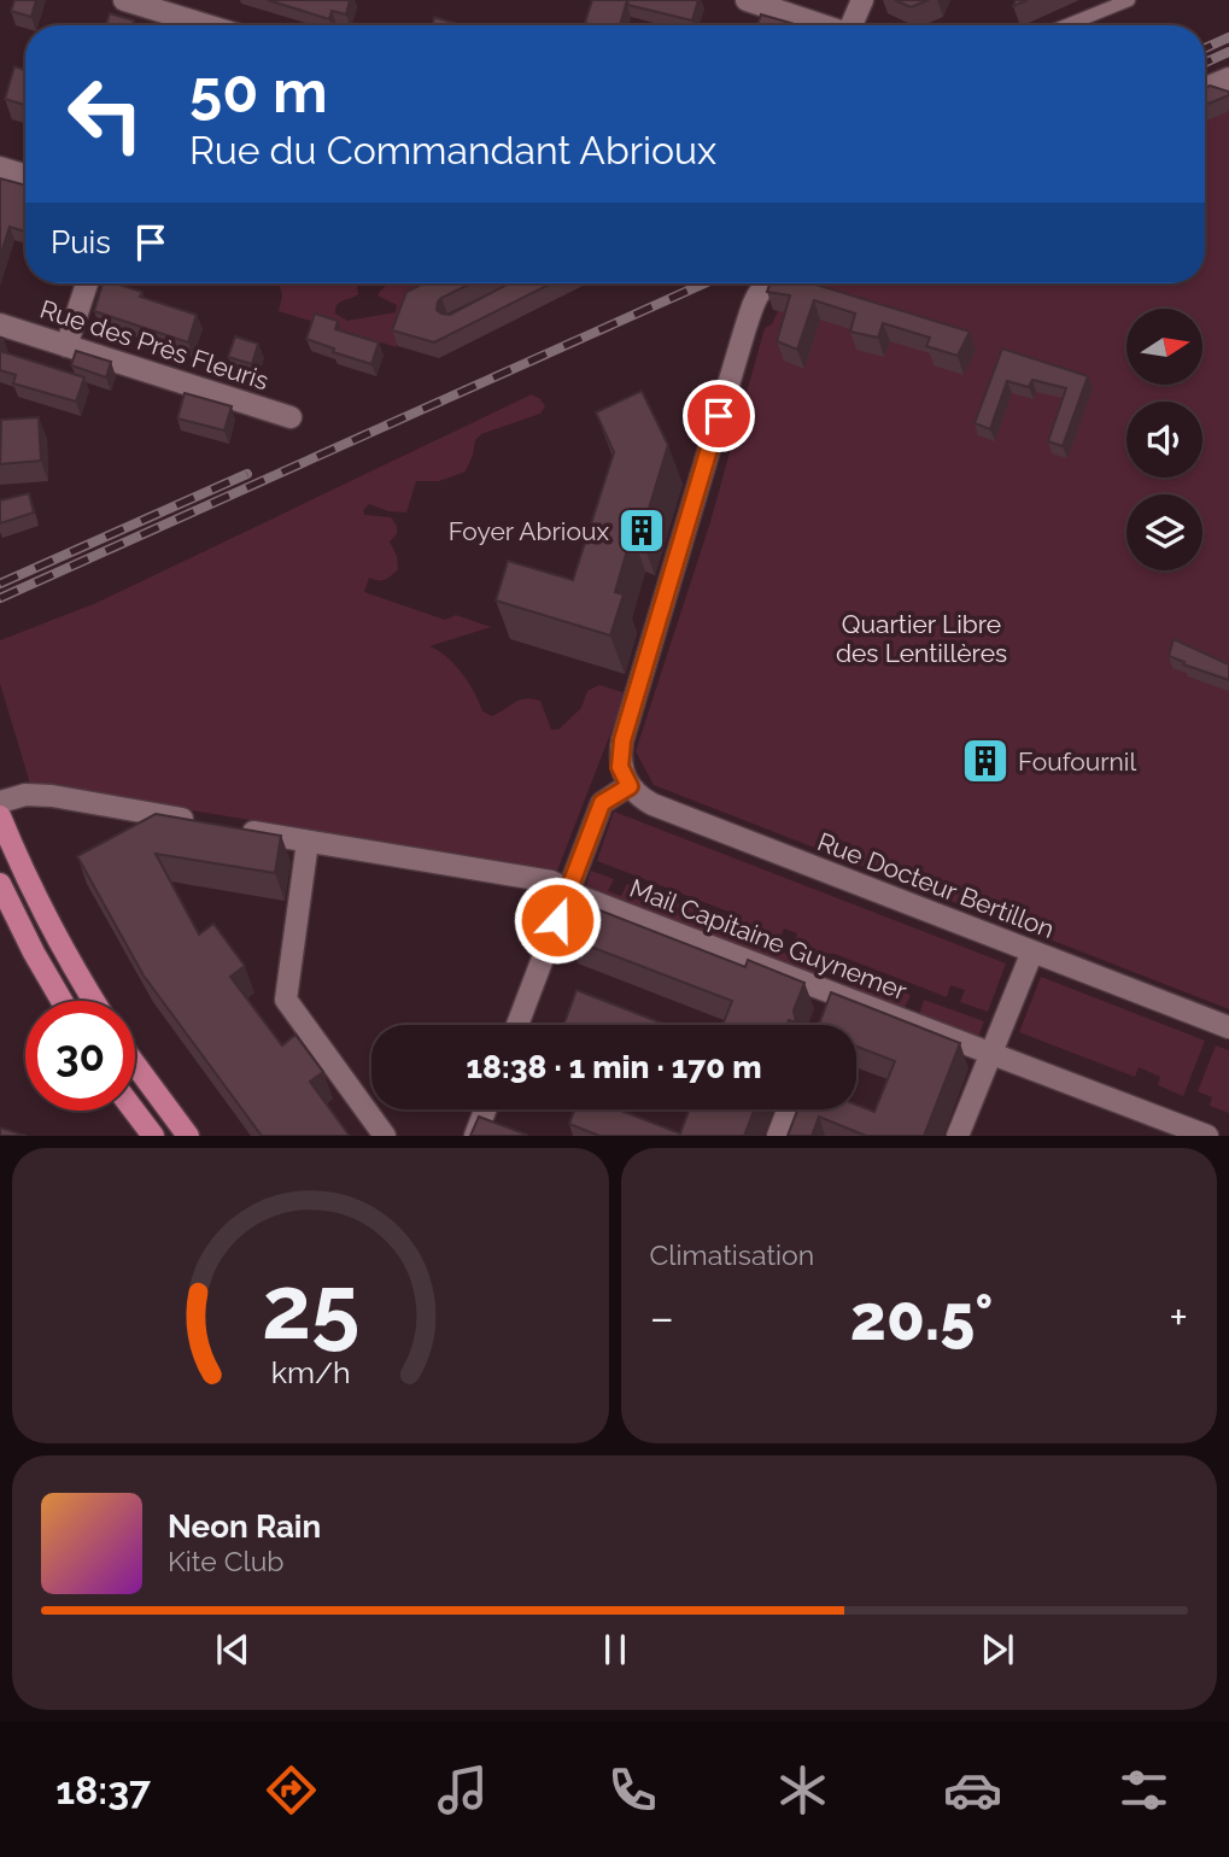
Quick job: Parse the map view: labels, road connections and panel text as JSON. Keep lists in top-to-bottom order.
{
  "streets": {
    "street": ["Rue des Près Fleuris", "Rue Docteur Bertillon", "Mail Capitaine Guynemer"]
  },
  "parks": ["Quartier Libre des Lentillères"],
  "places": {
    "building": ["Foyer Abrioux", "Foufournil"]
  },
  "north": "right",
  "page": {
    "turn": ["50 m", "Rue du Commandant Abrioux"],
    "then": "Puis",
    "limit": "30",
    "trip": "18:38 · 1 min · 170 m",
    "tile": "Climatisation",
    "heat": ["−", "20.5°", "+"],
    "song": ["Neon Rain", "Kite Club"],
    "tabs": "18:37",
    "gauge": ["25", "km/h"]
  }
}
